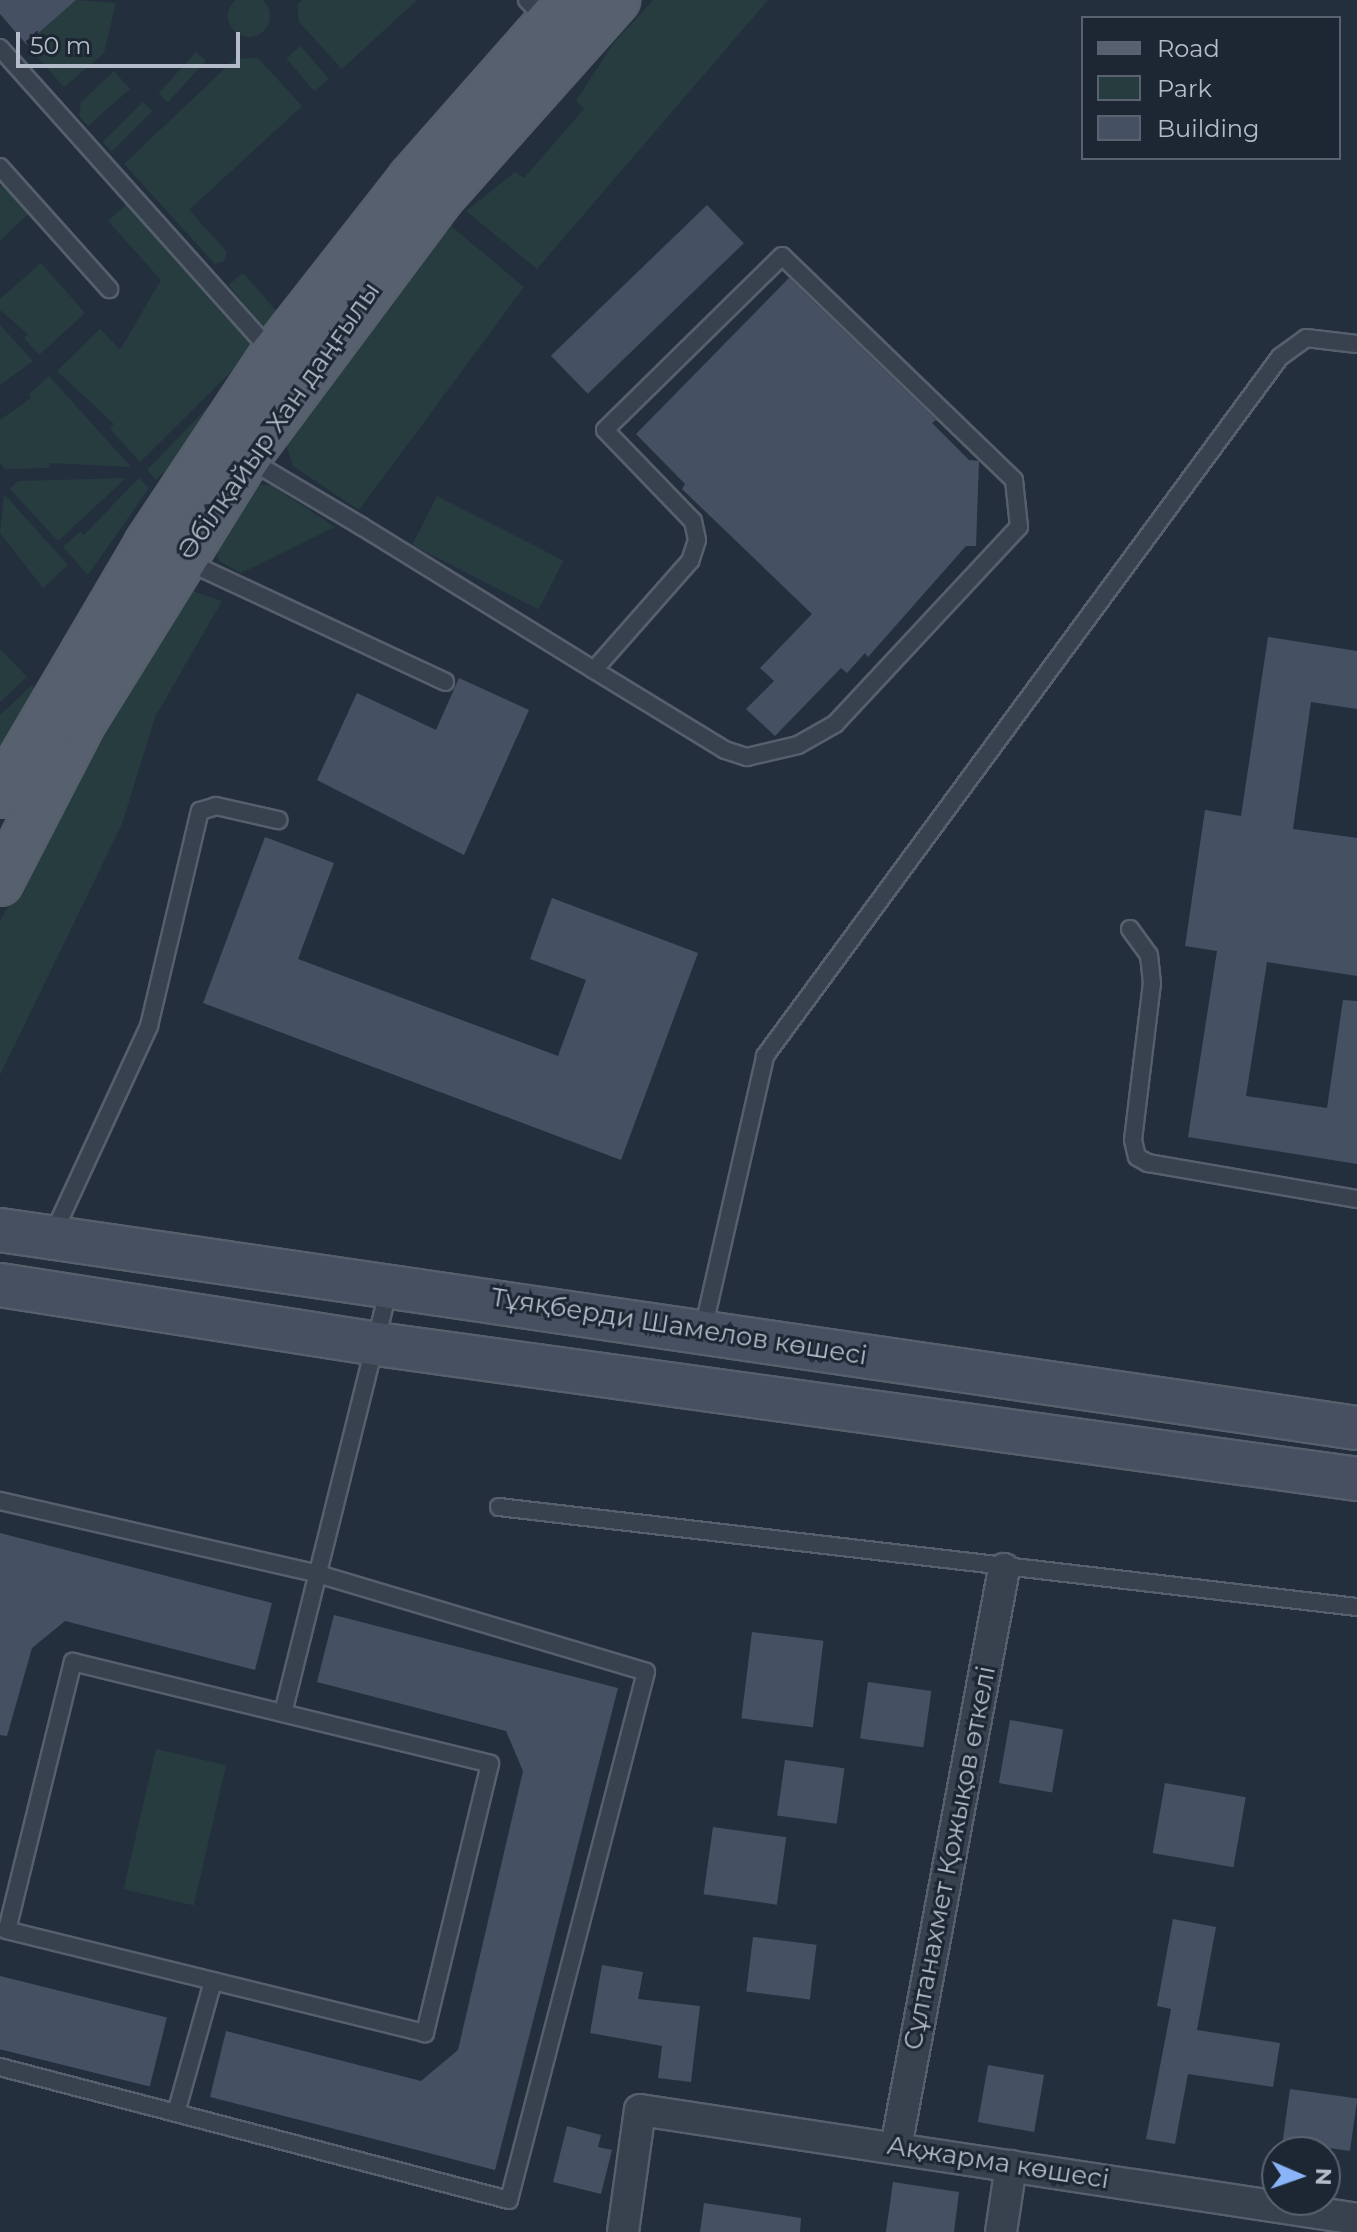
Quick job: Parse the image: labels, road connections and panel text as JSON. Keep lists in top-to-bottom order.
{
  "streets": {
    "main road": ["Әбілқайыр Хан даңғылы"],
    "street": ["Тұяқберди Шамелов көшесі", "Сұлтанахмет Қожықов өткелі", "Ақжарма көшесі"]
  },
  "crossings": [
    ["Сұлтанахмет Қожықов өткелі", "Ақжарма көшесі"]
  ],
  "legend": ["Road", "Park", "Building"],
  "scale_bar": "50 m",
  "north": "right"
}
